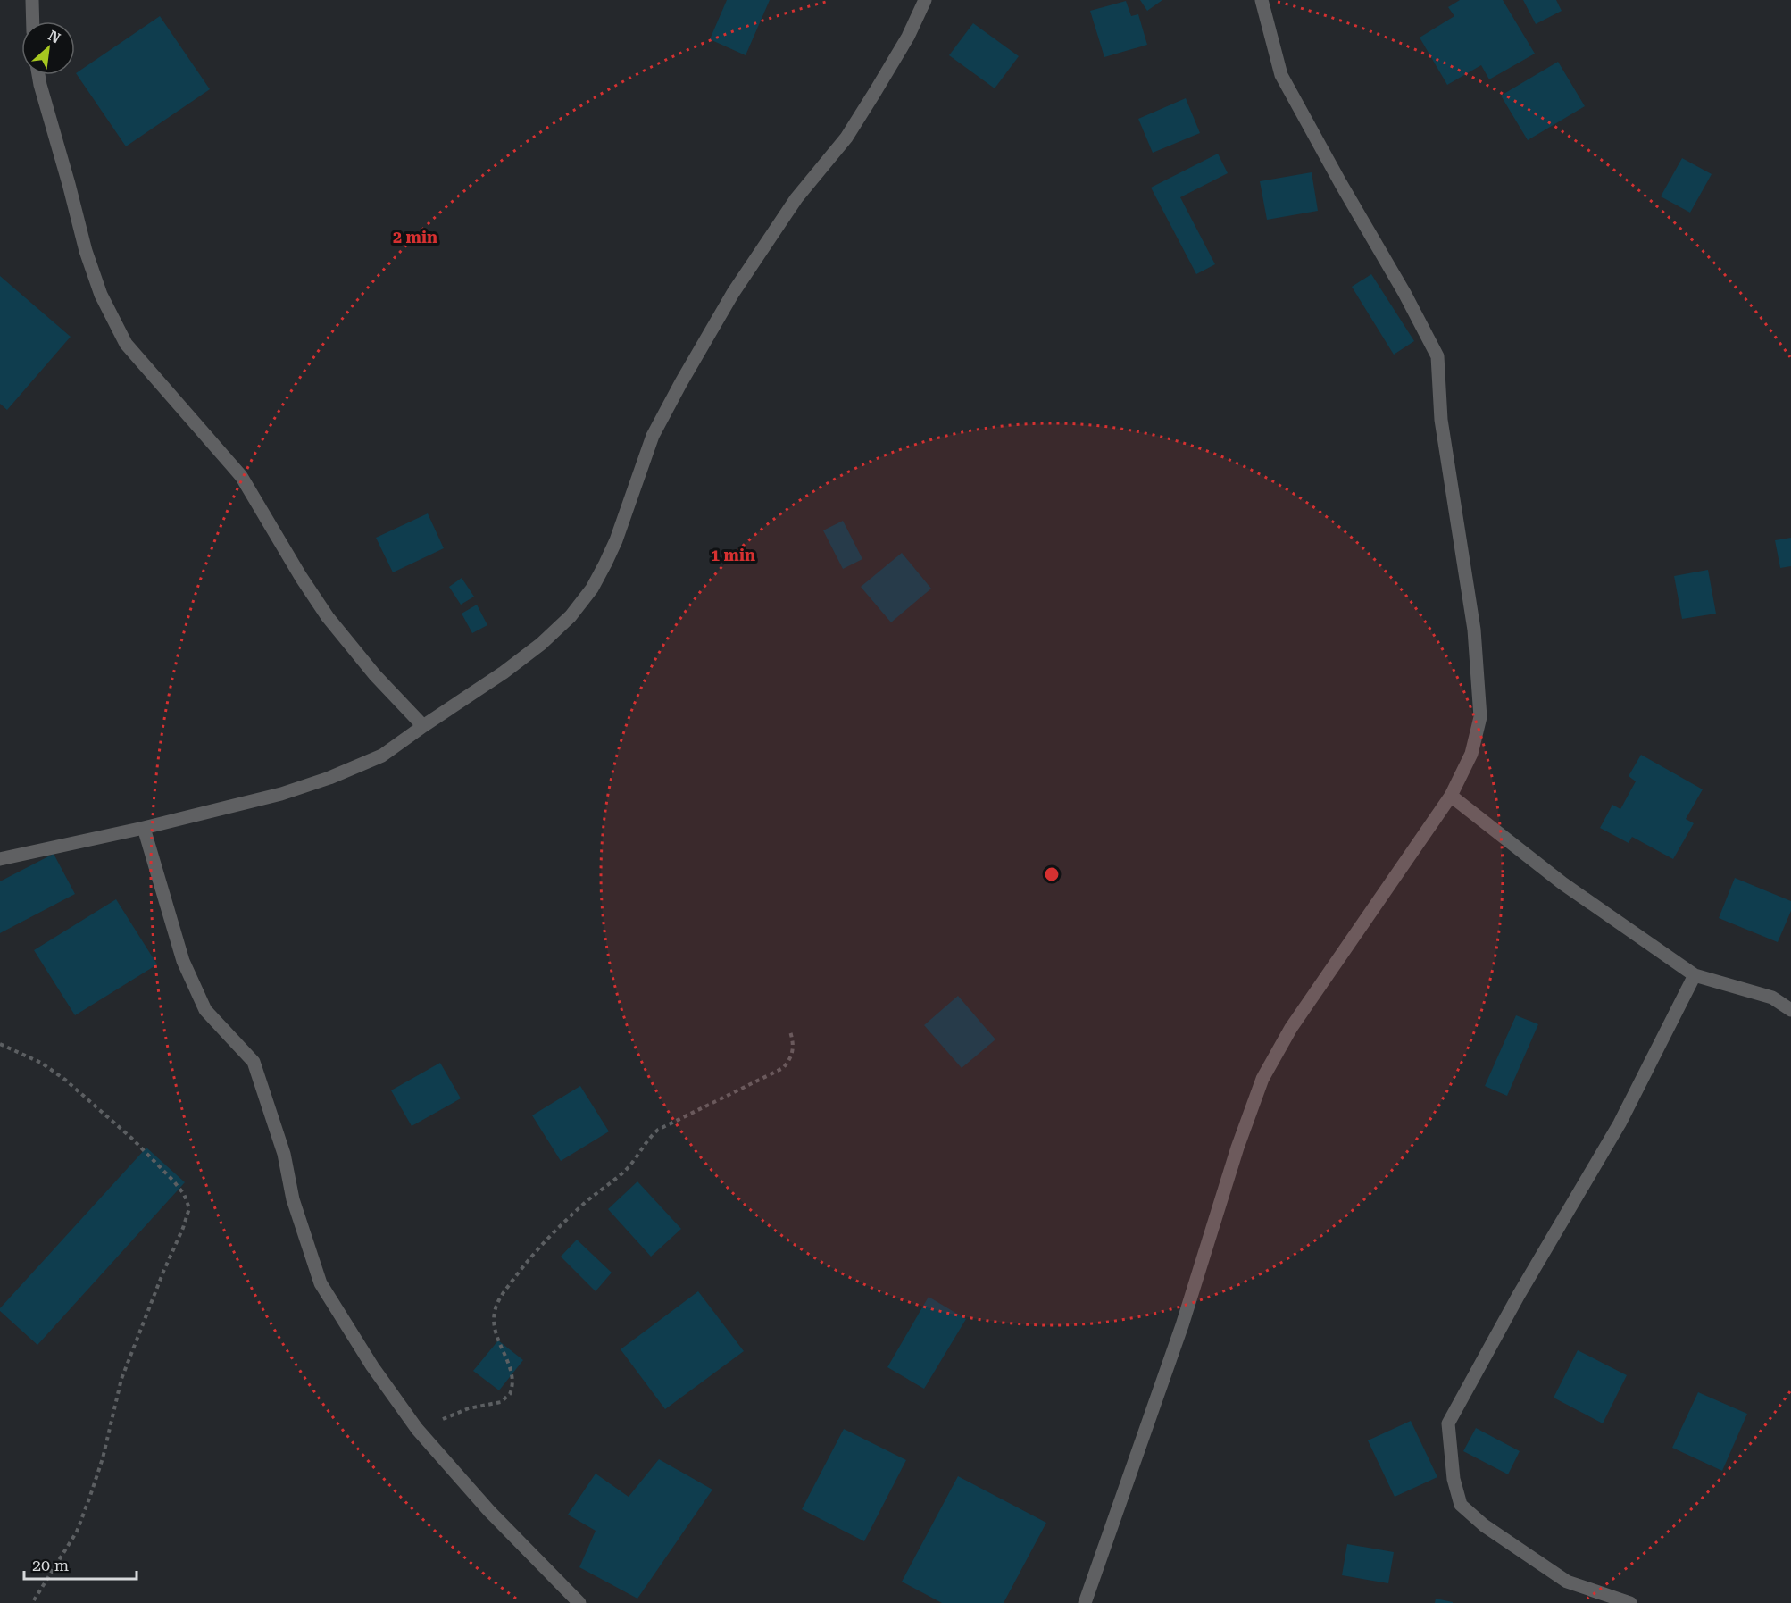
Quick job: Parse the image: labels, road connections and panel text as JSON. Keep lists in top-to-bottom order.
{
  "scale_bar": "20 m",
  "north": "top right",
  "rings": ["2 min", "1 min"]
}
